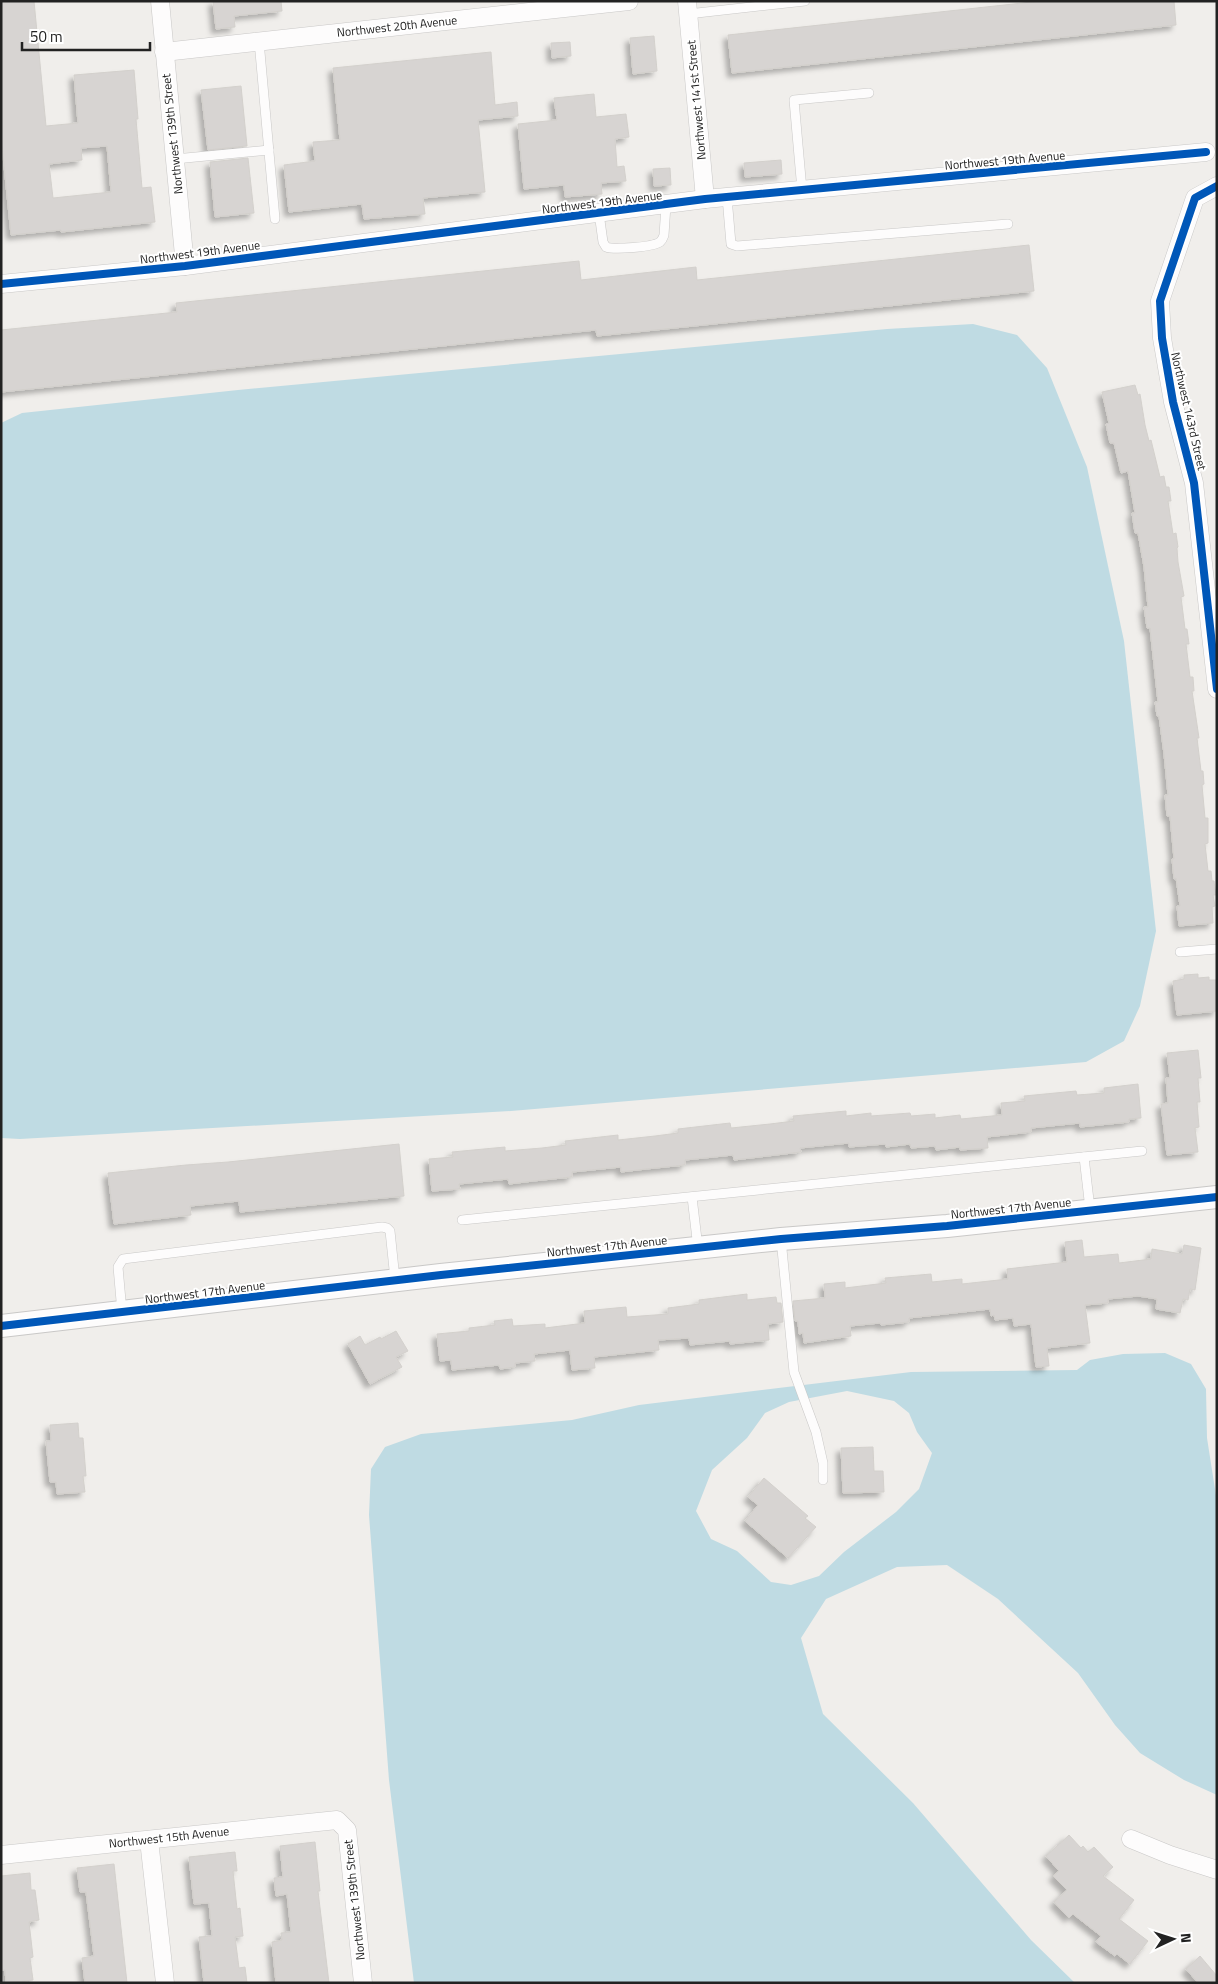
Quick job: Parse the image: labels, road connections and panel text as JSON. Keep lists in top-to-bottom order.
{
  "streets": {
    "street": [
      "Northwest 20th Avenue",
      "Northwest 141st Street",
      "Northwest 139th Street",
      "Northwest 19th Avenue",
      "Northwest 143rd Street",
      "Northwest 17th Avenue",
      "Northwest 15th Avenue"
    ]
  },
  "crossings": [
    ["Northwest 20th Avenue", "Northwest 139th Street"],
    ["Northwest 141st Street", "Northwest 19th Avenue"],
    ["Northwest 139th Street", "Northwest 19th Avenue"],
    ["Northwest 139th Street", "Northwest 15th Avenue"]
  ],
  "scale_bar": "50 m",
  "north": "right"
}
